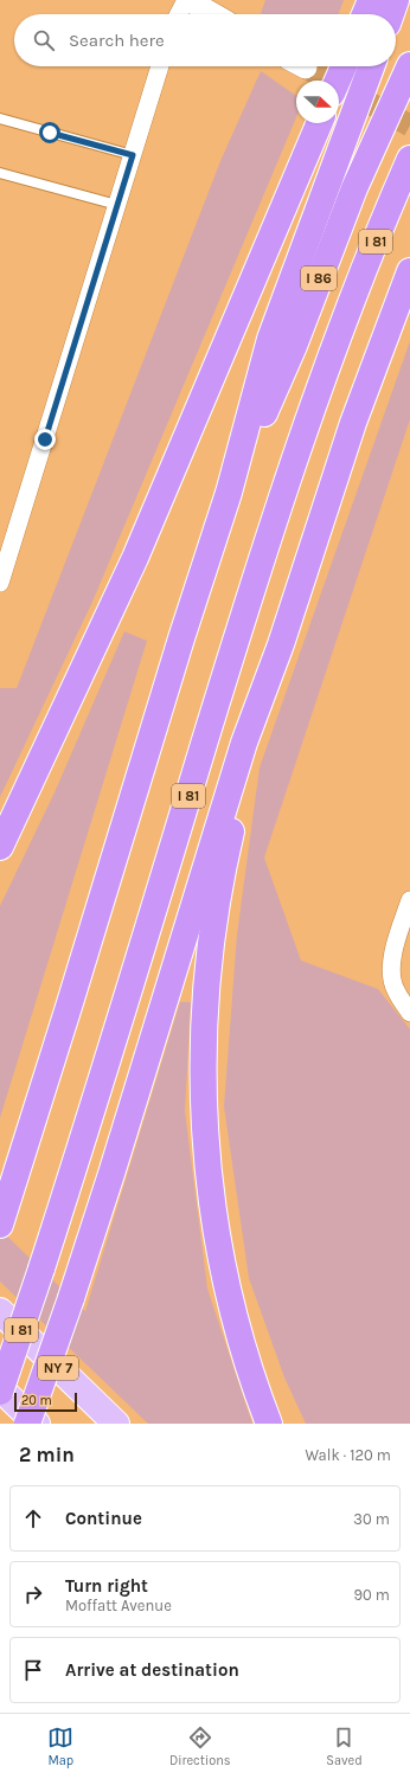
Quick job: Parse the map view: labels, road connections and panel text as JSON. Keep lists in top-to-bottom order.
{
  "streets": {
    "highway": ["I 81", "I 86"],
    "main road": ["NY 7"]
  },
  "scale_bar": "20 m",
  "north": "right",
  "page": {
    "search": "Search here",
    "scale": "20 m",
    "heading": ["2 min", "Walk · 120 m"],
    "list": [
      ["Continue", "30 m"],
      ["Turn right", "Moffatt Avenue", "90 m"],
      "Arrive at destination"
    ],
    "nav": ["Map", "Directions", "Saved"]
  }
}
